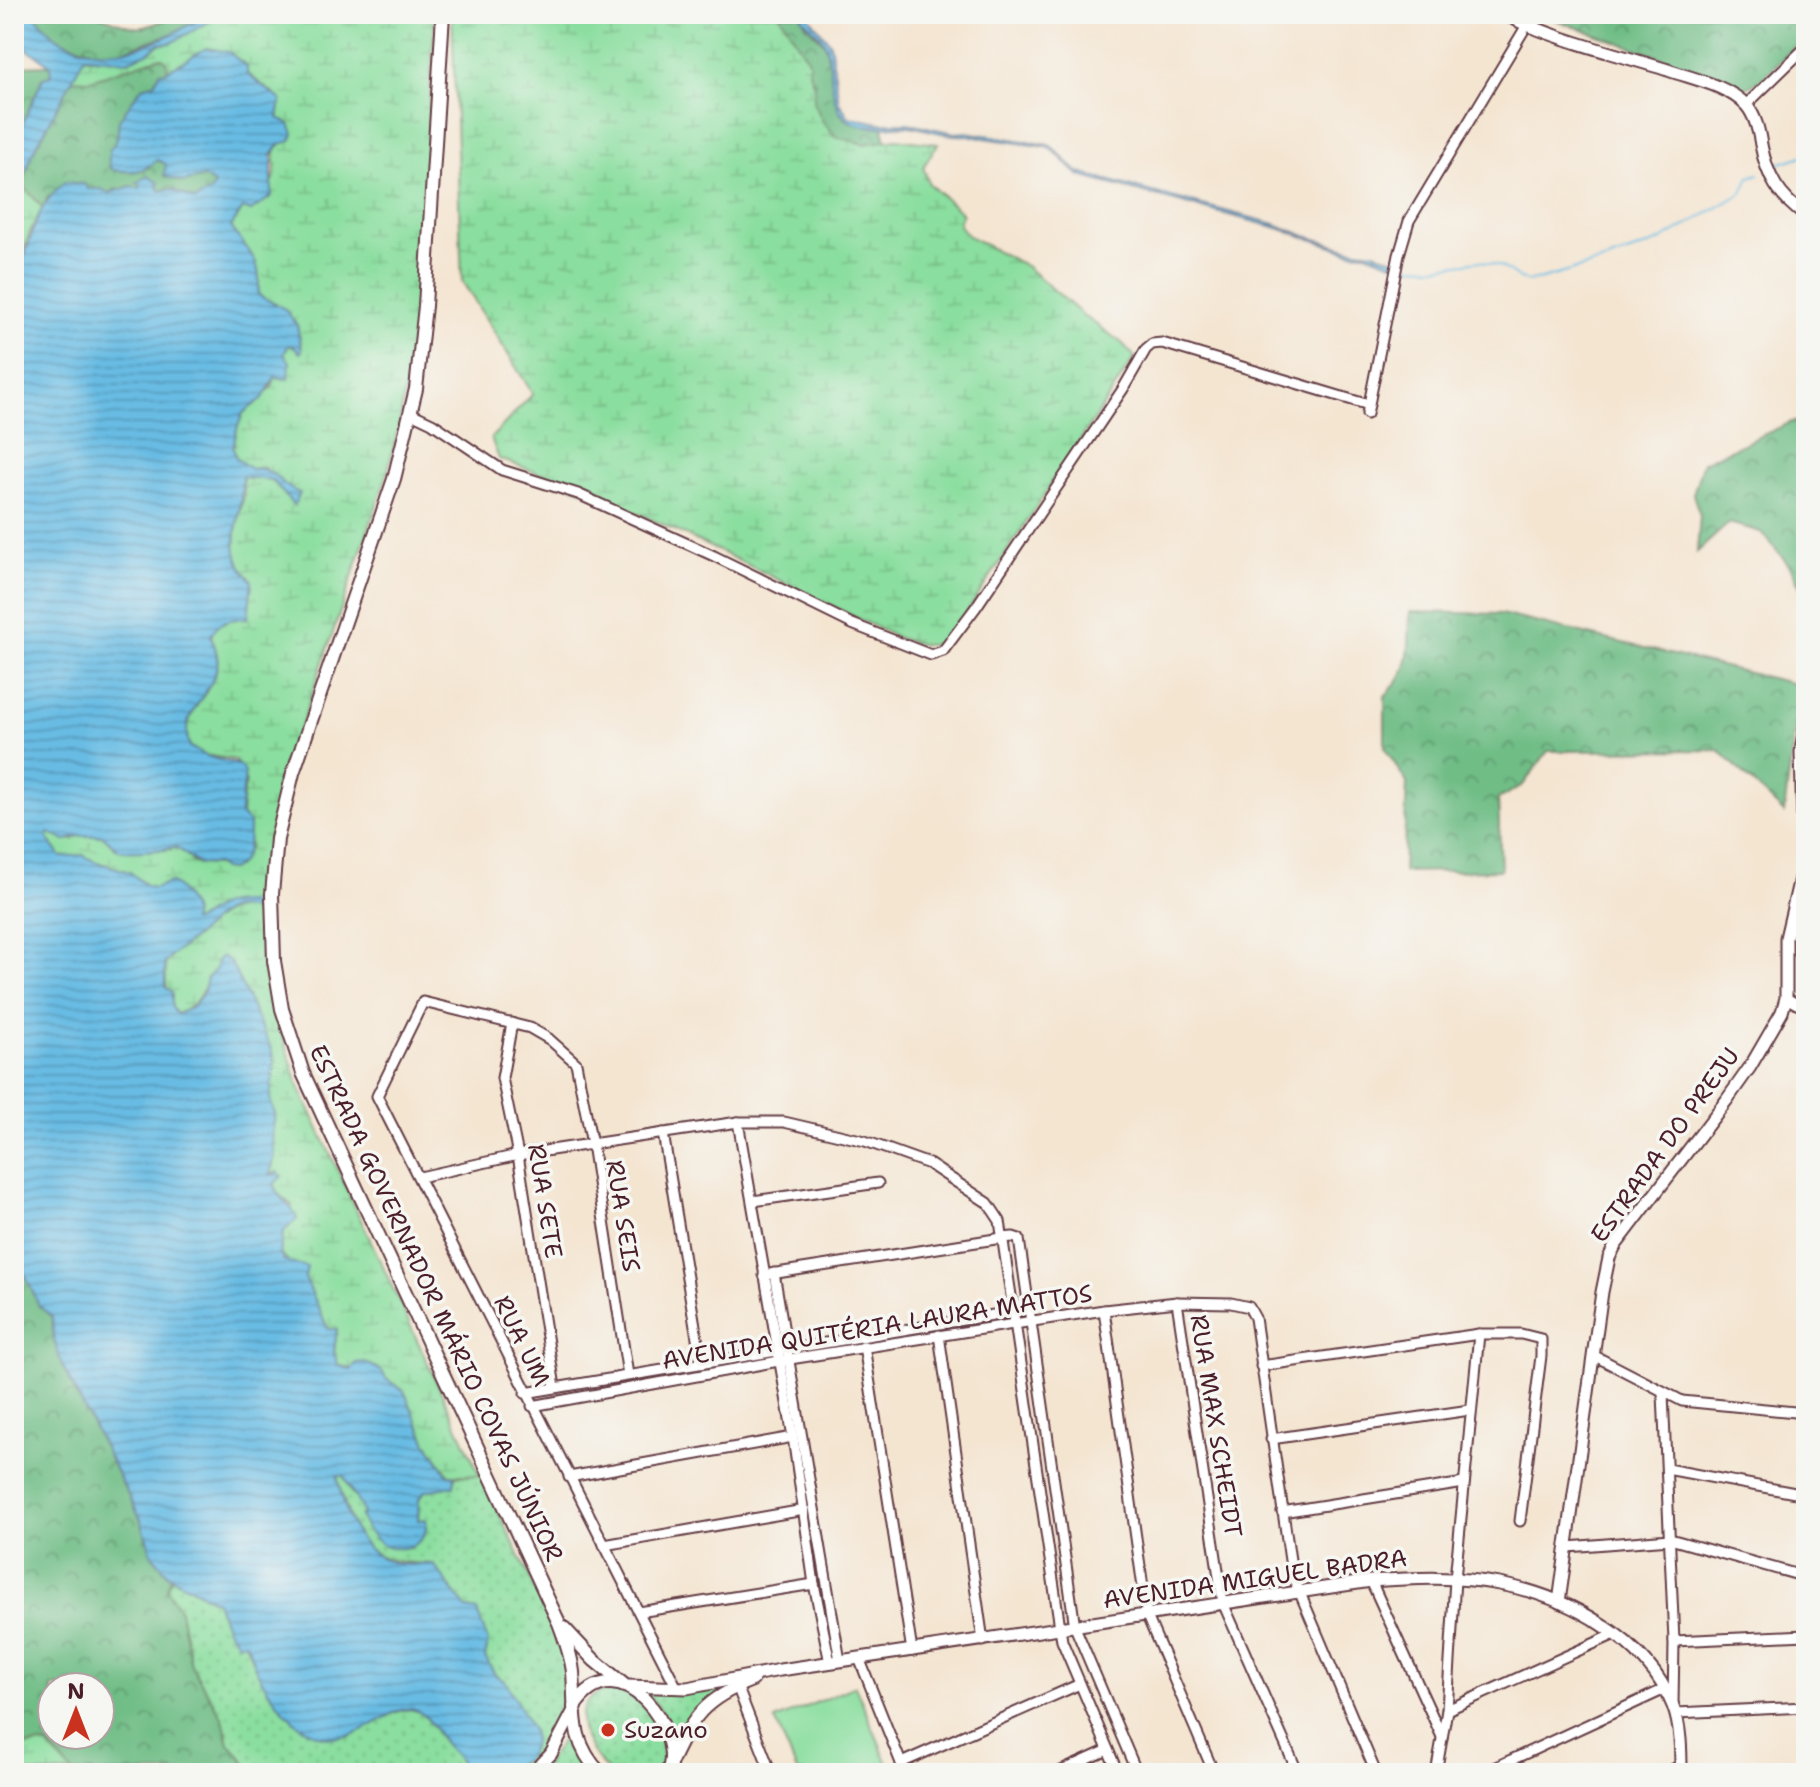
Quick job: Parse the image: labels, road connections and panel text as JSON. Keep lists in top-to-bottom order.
{
  "streets": {
    "highway": ["ESTRADA GOVERNADOR MÁRIO COVAS JÚNIOR"],
    "main road": ["ESTRADA DO PREJU", "AVENIDA MIGUEL BADRA"],
    "street": [
      "RUA SETE",
      "RUA SEIS",
      "AVENIDA QUITÉRIA LAURA MATTOS",
      "RUA UM",
      "RUA MAX SCHEIDT"
    ]
  },
  "crossings": [
    ["ESTRADA DO PREJU", "AVENIDA MIGUEL BADRA"],
    ["RUA SETE", "RUA SEIS"],
    ["RUA SETE", "AVENIDA QUITÉRIA LAURA MATTOS"],
    ["RUA SETE", "RUA UM"],
    ["RUA SEIS", "AVENIDA QUITÉRIA LAURA MATTOS"],
    ["RUA SEIS", "RUA UM"],
    ["AVENIDA QUITÉRIA LAURA MATTOS", "RUA UM"],
    ["AVENIDA QUITÉRIA LAURA MATTOS", "RUA MAX SCHEIDT"],
    ["RUA MAX SCHEIDT", "AVENIDA MIGUEL BADRA"]
  ],
  "places": ["Suzano"],
  "north": "top"
}
